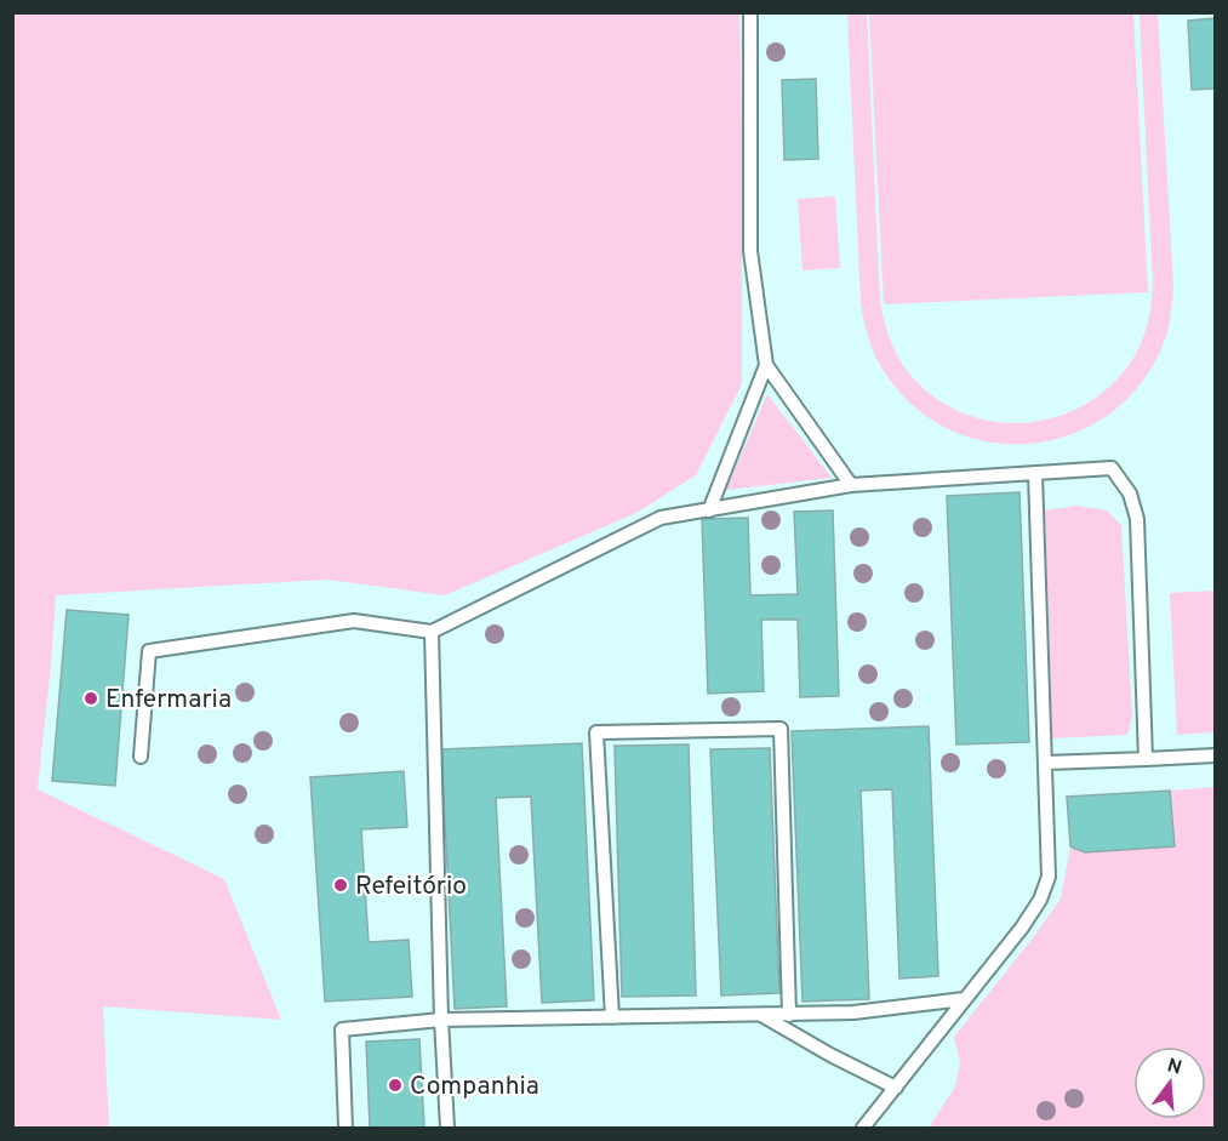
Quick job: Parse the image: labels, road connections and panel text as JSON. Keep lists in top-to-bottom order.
{
  "places": ["Enfermaria", "Refeitório", "Companhia"],
  "north": "top"
}
